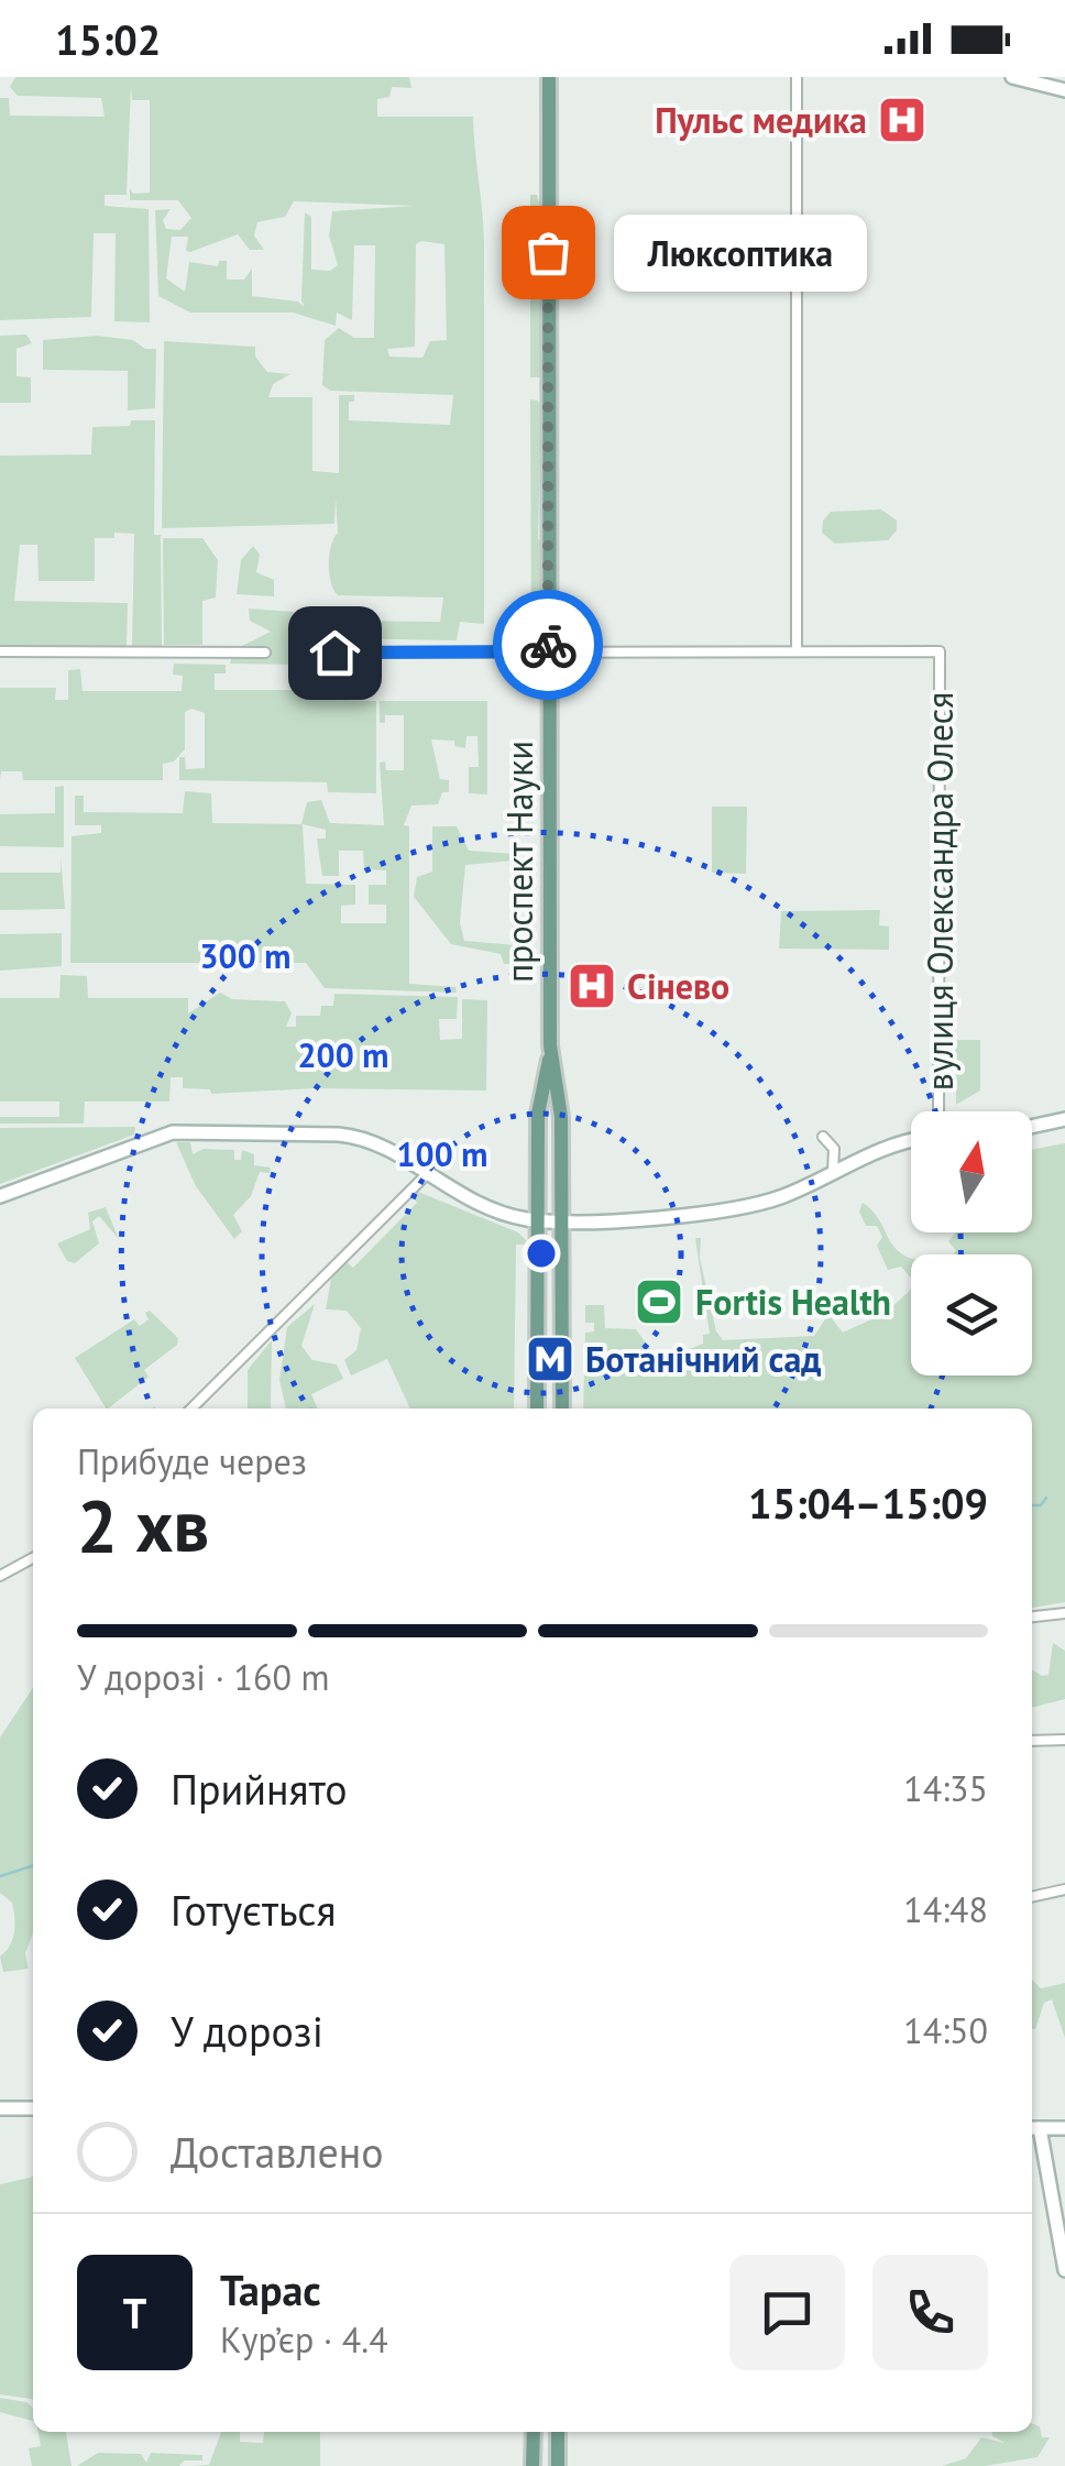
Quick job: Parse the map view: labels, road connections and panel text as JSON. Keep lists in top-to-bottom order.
{
  "streets": {
    "main road": ["проспект Науки"],
    "street": ["вулиця Олександра Олеся"]
  },
  "places": {
    "hospital": ["Пульс медика", "Сінево"],
    "other": ["Люксоптика"],
    "sports": ["Fortis Health"],
    "metro station": ["Ботанічний сад"]
  },
  "north": "top",
  "page": {
    "status": "15:02",
    "bubble": "Люксоптика",
    "heading": ["2 хв", "Прибуде через", "15:04–15:09"],
    "panel": ["Тарас", "Кур’єр · 4.4"],
    "bar": "У дорозі · 160 m",
    "list": [
      ["Прийнято", "14:35"],
      ["Готується", "14:48"],
      ["У дорозі", "14:50"],
      "Доставлено"
    ],
    "round": "Т"
  },
  "rings": ["300 m", "200 m", "100 m"]
}
